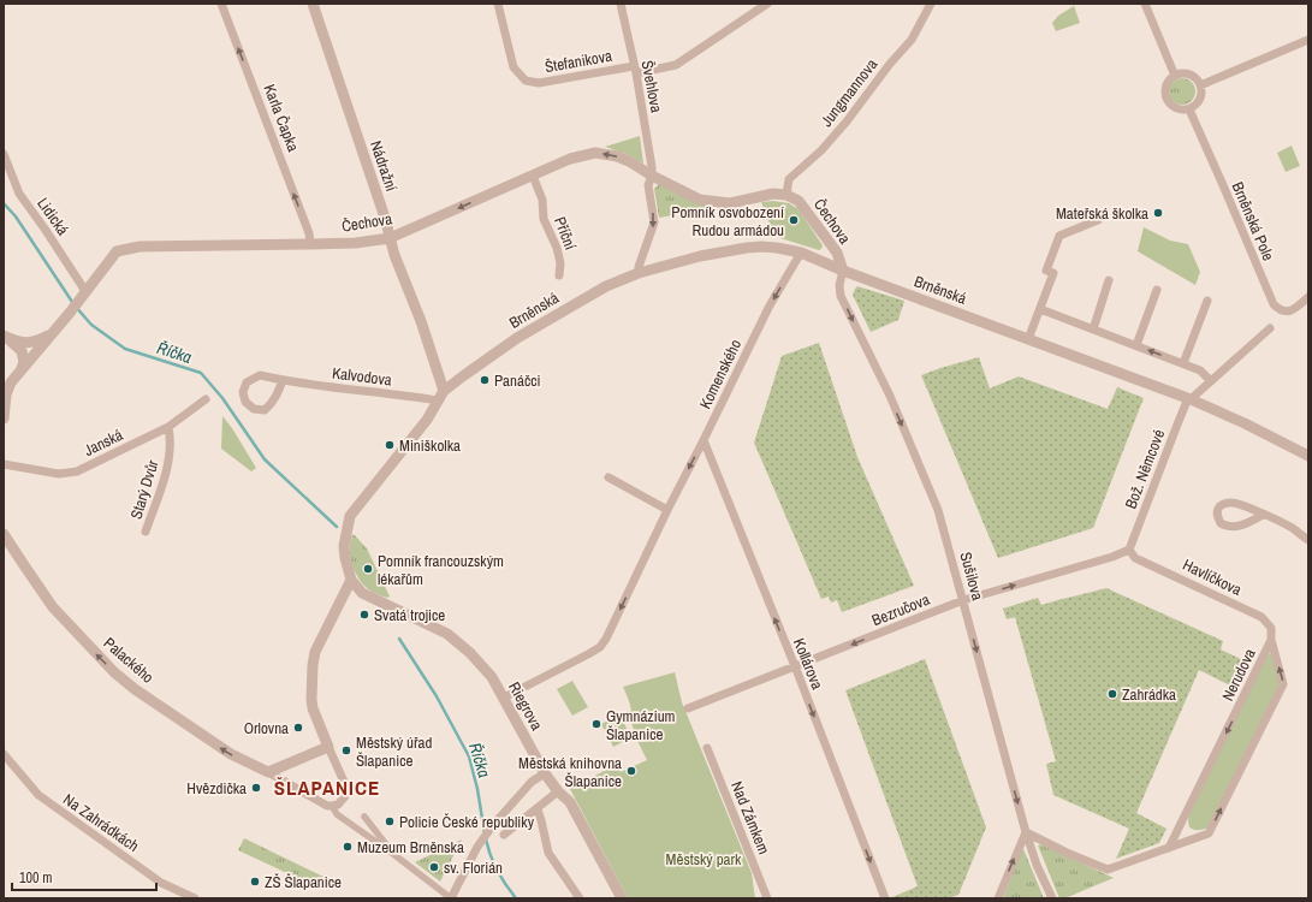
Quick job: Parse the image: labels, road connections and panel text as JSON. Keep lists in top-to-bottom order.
{
  "streets": {
    "street": [
      "Štefanikova",
      "Švehlova",
      "Jungmannova",
      "Karla Čapka",
      "Nádražní",
      "Lidická",
      "Čechova",
      "Brněnská Pole",
      "Příční",
      "Brněnská",
      "Komenského",
      "Kalvodova",
      "Janská",
      "Bož. Němcové",
      "Starý Dvůr",
      "Sušilova",
      "Havlíčkova",
      "Bezručova",
      "Palackého",
      "Kollárova",
      "Nerudova",
      "Riegrova",
      "Nad Zámkem",
      "Na Zahrádkách"
    ]
  },
  "crossings": [
    ["Štefanikova", "Švehlova"],
    ["Švehlova", "Čechova"],
    ["Jungmannova", "Čechova"],
    ["Karla Čapka", "Čechova"],
    ["Nádražní", "Čechova"],
    ["Nádražní", "Brněnská"],
    ["Nádražní", "Kalvodova"],
    ["Lidická", "Čechova"],
    ["Čechova", "Příční"],
    ["Čechova", "Brněnská"],
    ["Čechova", "Sušilova"],
    ["Brněnská", "Komenského"],
    ["Brněnská", "Kalvodova"],
    ["Brněnská", "Bož. Němcové"],
    ["Brněnská", "Sušilova"],
    ["Brněnská", "Riegrova"],
    ["Komenského", "Kollárova"],
    ["Komenského", "Riegrova"],
    ["Janská", "Starý Dvůr"],
    ["Bož. Němcové", "Havlíčkova"],
    ["Bož. Němcové", "Bezručova"],
    ["Sušilova", "Bezručova"],
    ["Sušilova", "Nerudova"],
    ["Havlíčkova", "Bezručova"],
    ["Havlíčkova", "Nerudova"],
    ["Bezručova", "Kollárova"]
  ],
  "one_way": [
    "Karla Čapka",
    "Komenského",
    "Sušilova",
    "Palackého"
  ],
  "districts": ["ŠLAPANICE"],
  "water": ["Říčka"],
  "parks": ["Městský park"],
  "places": [
    "Mateřská školka",
    "Pomník osvobození Rudou armádou",
    "Panáčci",
    "Miniškolka",
    "Pomník francouzským lékařům",
    "Svatá trojice",
    "Zahrádka",
    "Gymnázium Šlapanice",
    "Orlovna",
    "Městský úřad Šlapanice",
    "Městská knihovna Šlapanice",
    "Hvězdička",
    "Policie České republiky",
    "Muzeum Brněnska",
    "sv. Florián",
    "ZŠ Šlapanice"
  ],
  "scale_bar": "100 m"
}
